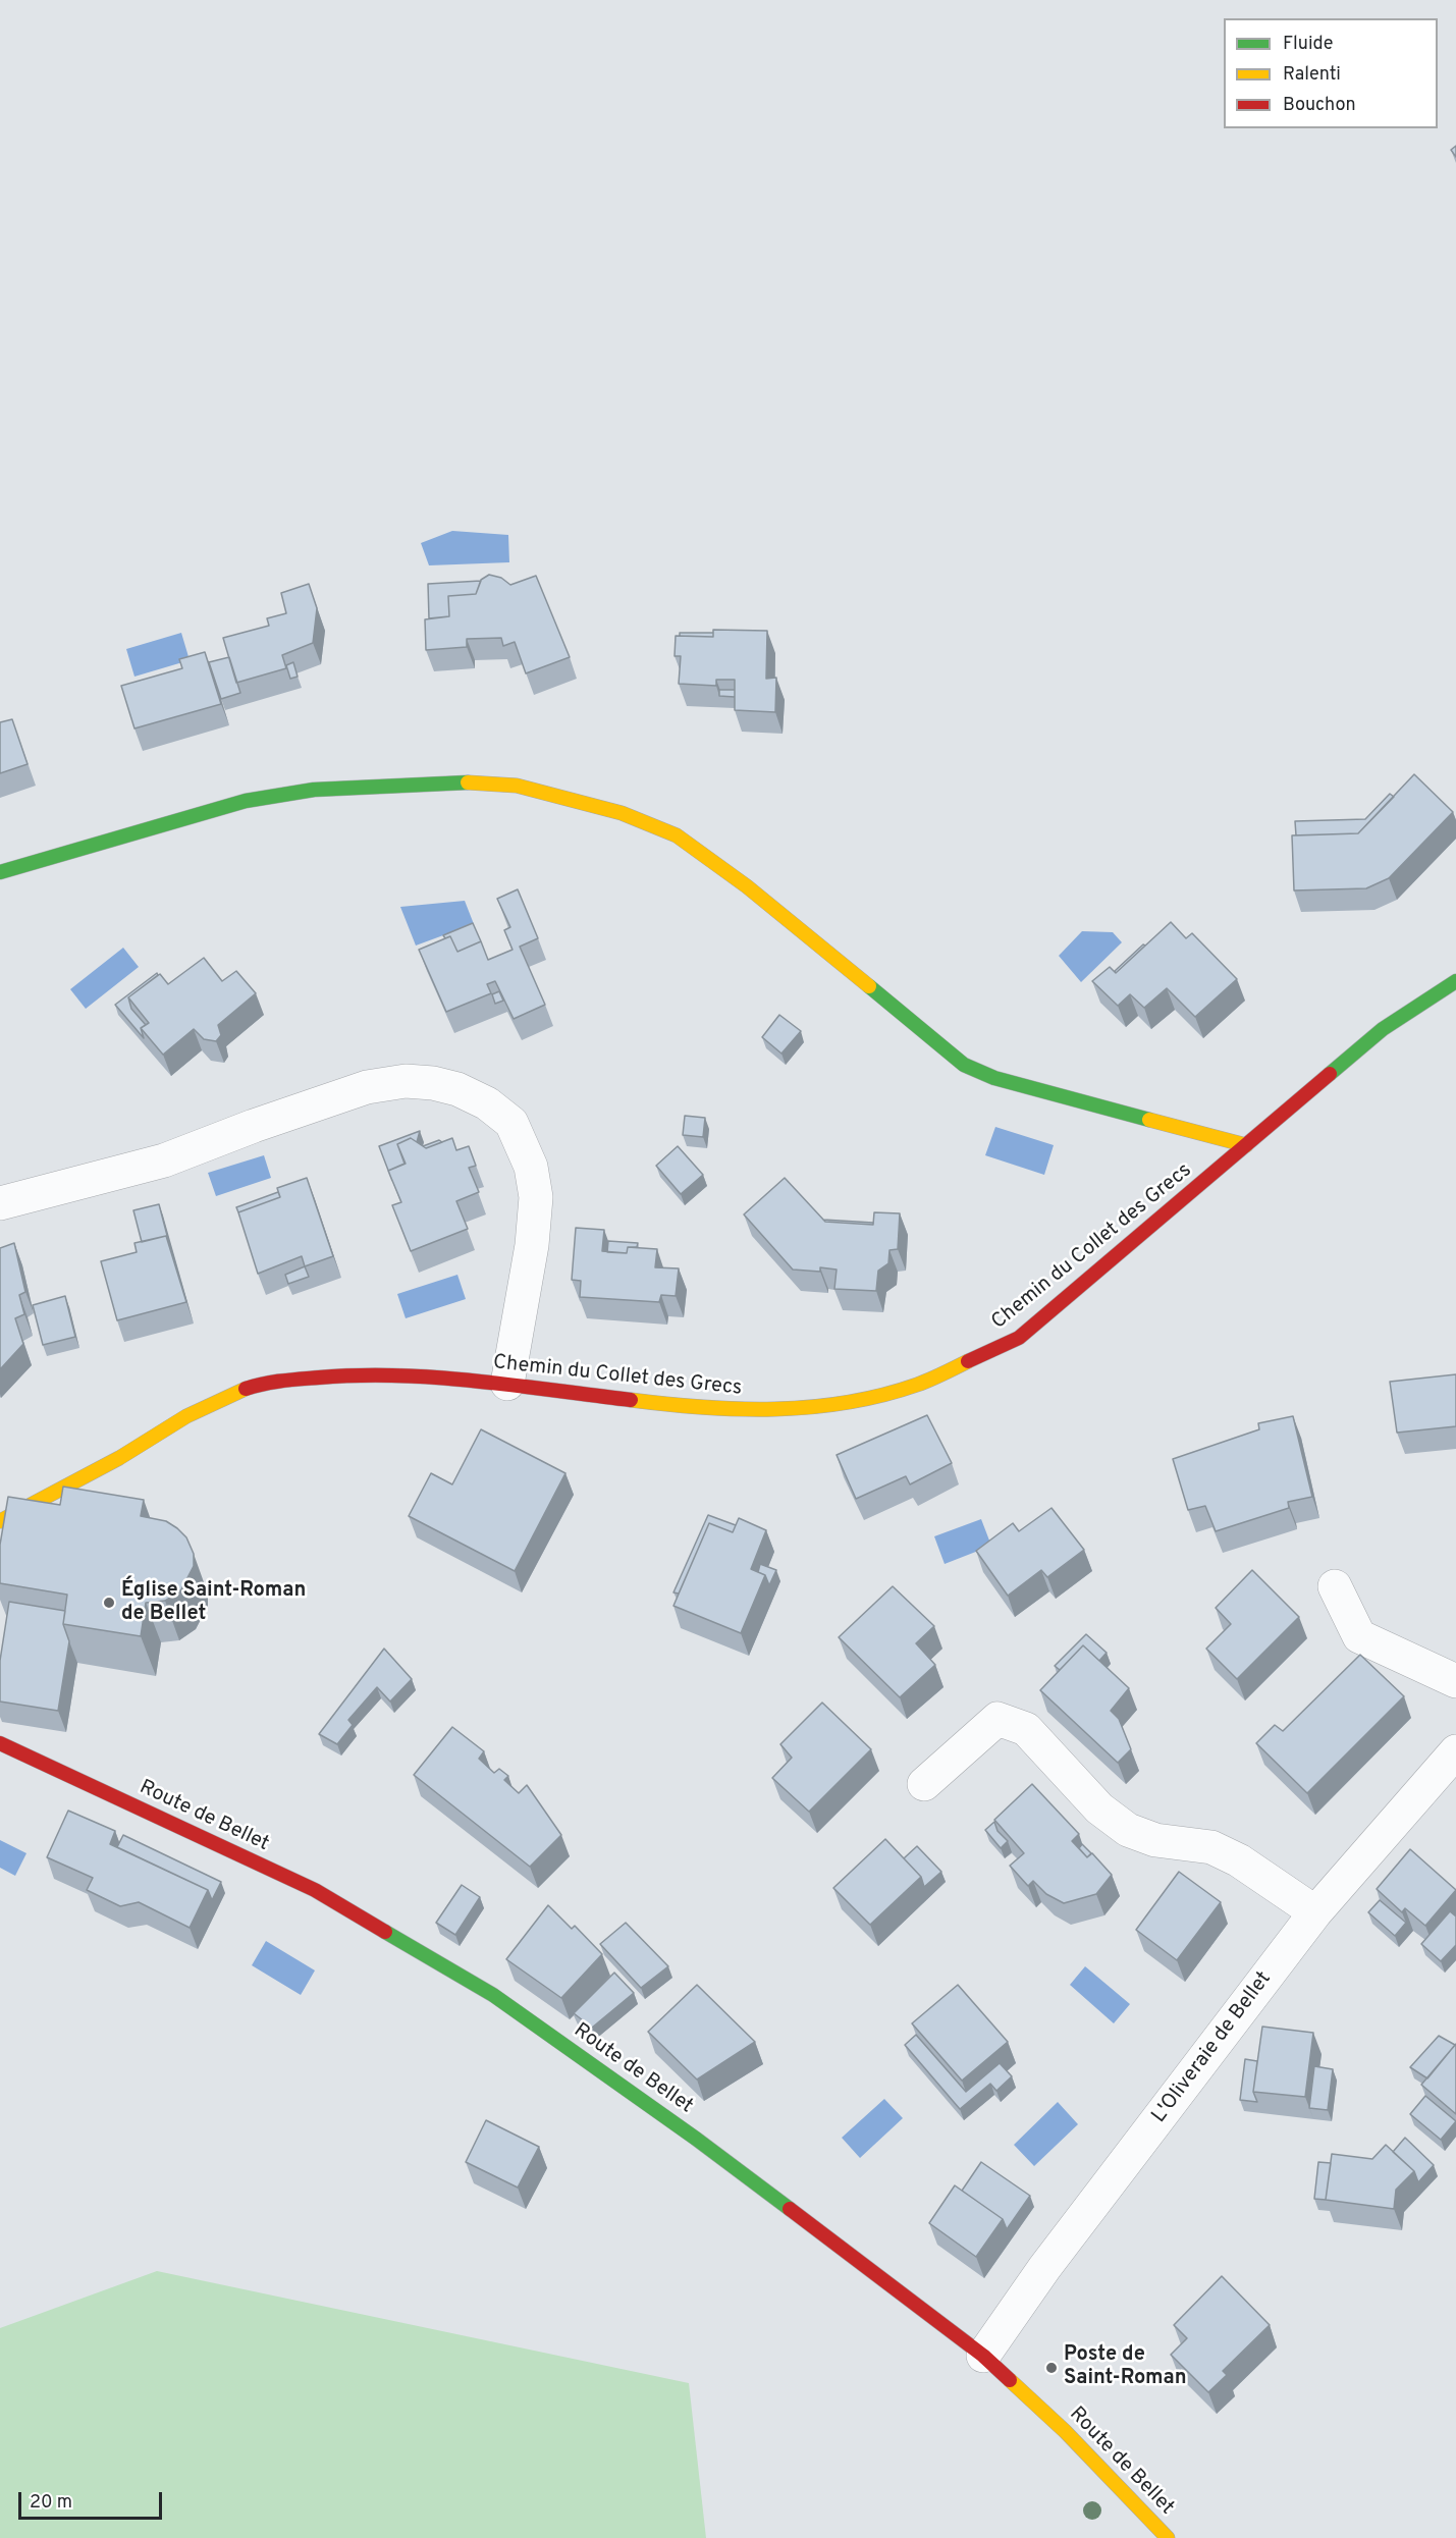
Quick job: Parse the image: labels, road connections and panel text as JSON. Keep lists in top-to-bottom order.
{
  "streets": {
    "street": ["Chemin du Collet des Grecs", "Route de Bellet", "L'Oliveraie de Bellet"]
  },
  "crossings": [
    ["Route de Bellet", "L'Oliveraie de Bellet"]
  ],
  "places": ["Église Saint-Roman de Bellet", "Poste de Saint-Roman"],
  "legend": ["Fluide", "Ralenti", "Bouchon"],
  "scale_bar": "20 m"
}
